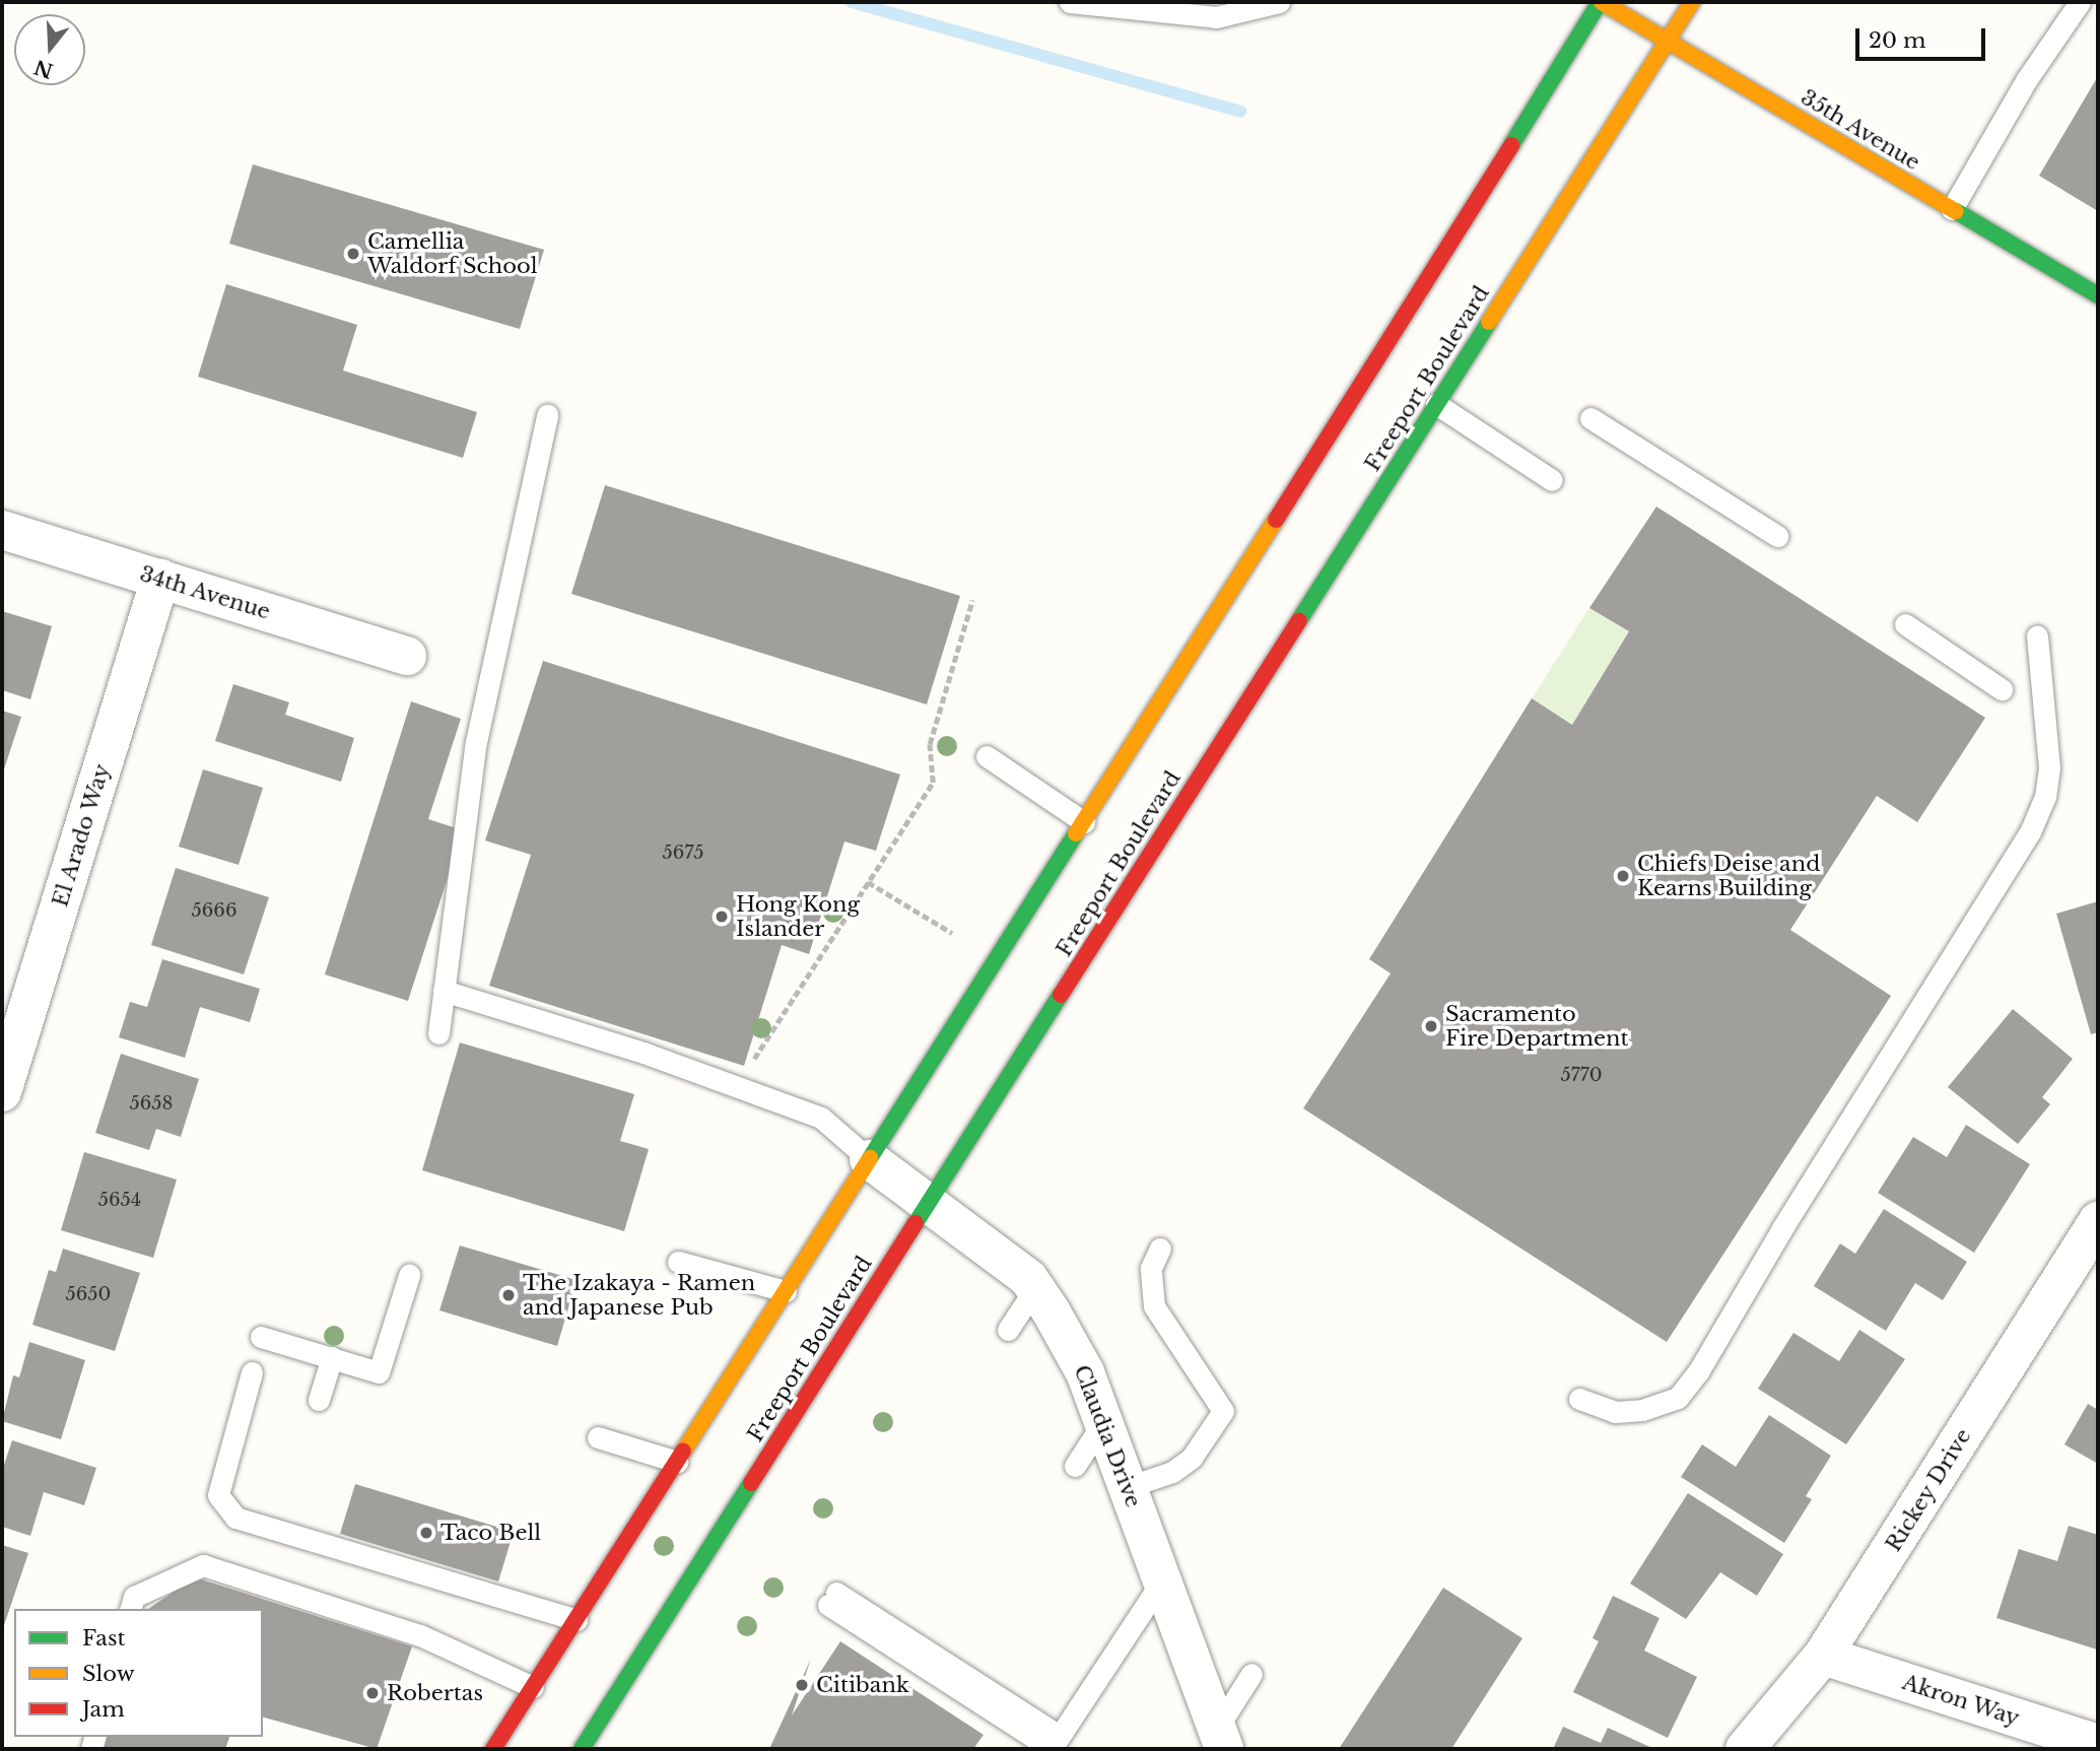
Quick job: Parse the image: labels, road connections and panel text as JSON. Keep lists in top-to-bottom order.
{
  "streets": {
    "main road": ["35th Avenue", "Freeport Boulevard"],
    "street": [
      "34th Avenue",
      "El Arado Way",
      "Claudia Drive",
      "Rickey Drive",
      "Akron Way"
    ]
  },
  "crossings": [
    ["35th Avenue", "Freeport Boulevard"],
    ["Freeport Boulevard", "Claudia Drive"],
    ["34th Avenue", "El Arado Way"],
    ["Rickey Drive", "Akron Way"]
  ],
  "places": [
    "Camellia Waldorf School",
    "Chiefs Deise and Kearns Building",
    "Hong Kong Islander",
    "Sacramento Fire Department",
    "The Izakaya - Ramen and Japanese Pub",
    "Taco Bell",
    "Citibank",
    "Robertas"
  ],
  "house_numbers": [
    "5675",
    "5666",
    "5770",
    "5658",
    "5654",
    "5650"
  ],
  "legend": ["Fast", "Slow", "Jam"],
  "scale_bar": "20 m",
  "north": "bottom"
}
